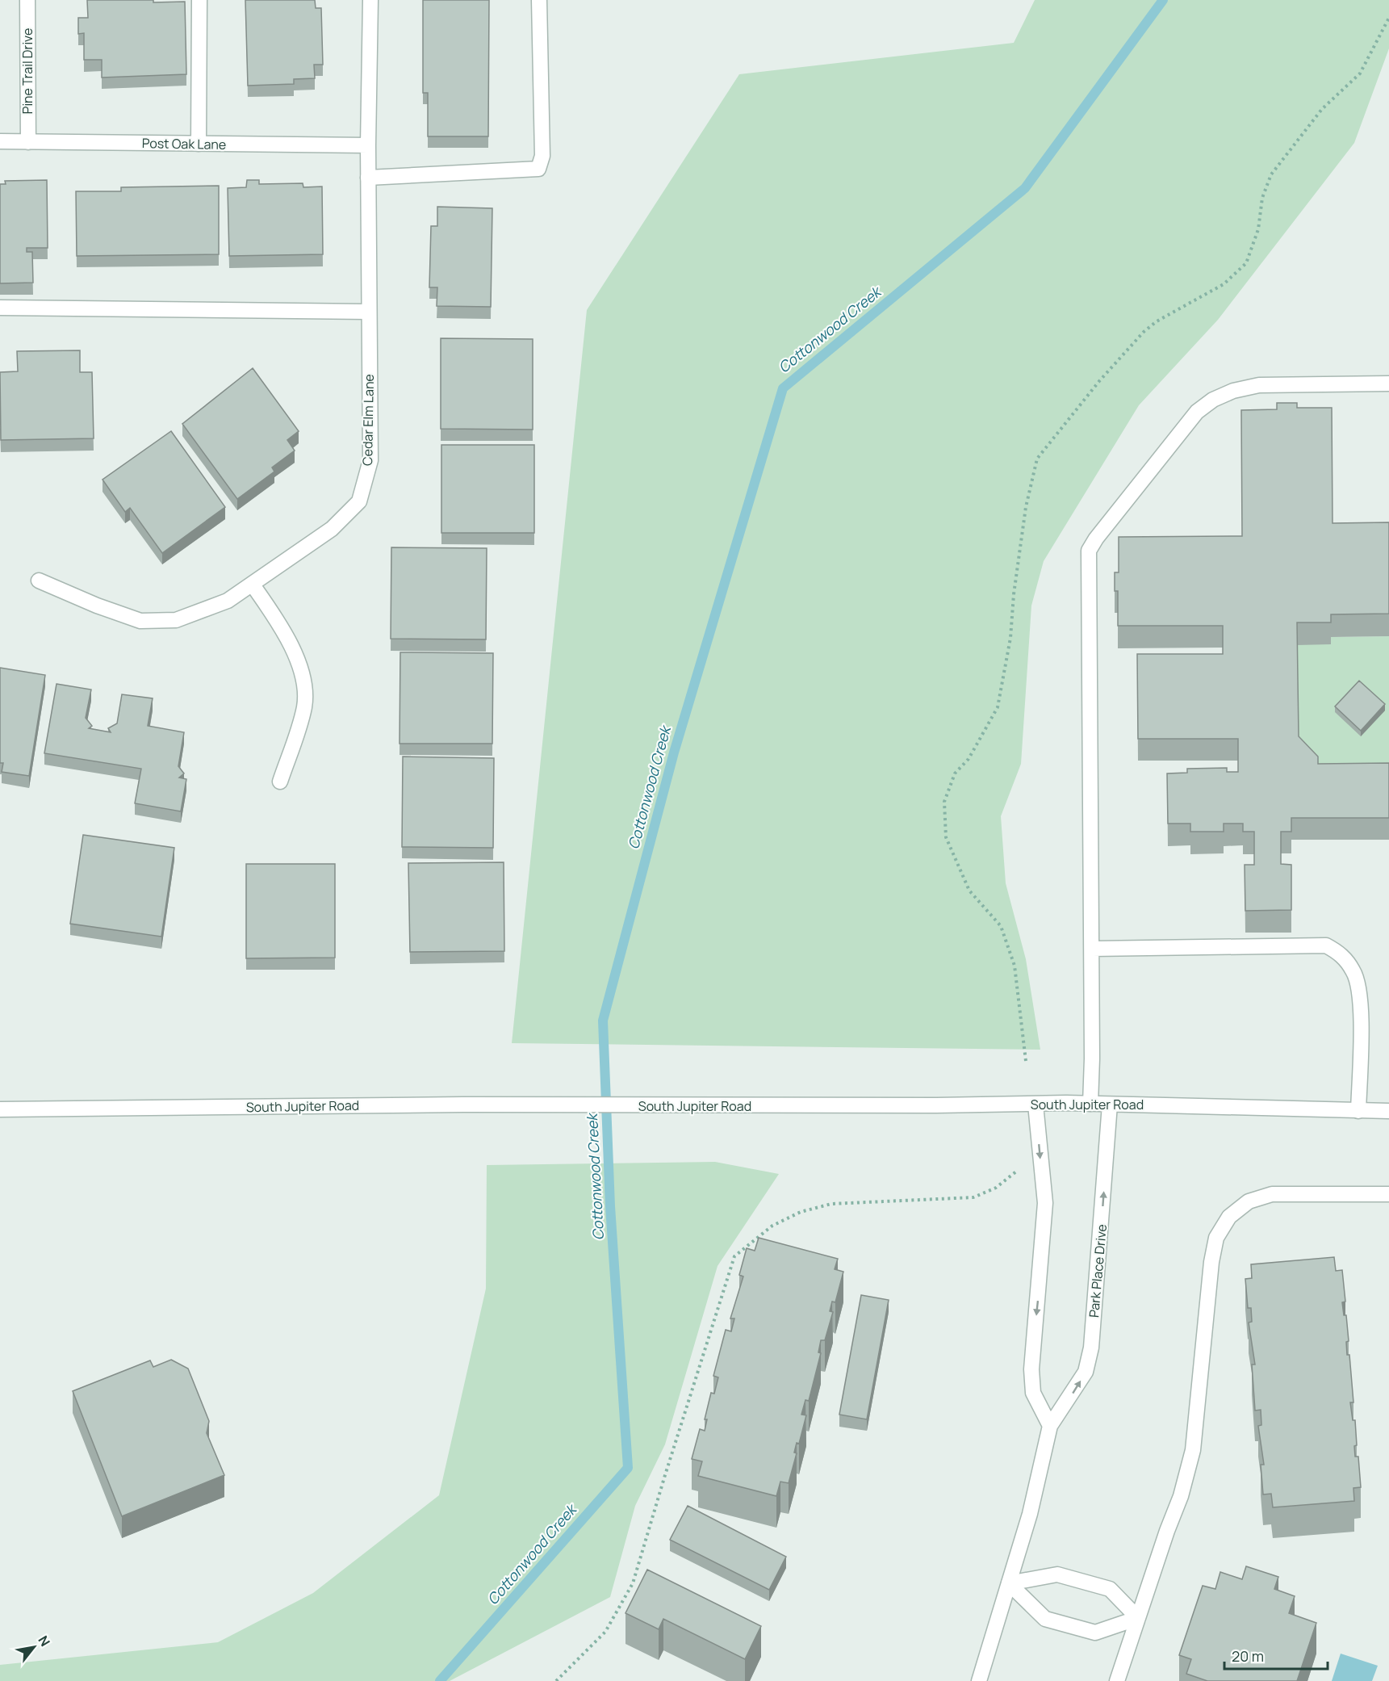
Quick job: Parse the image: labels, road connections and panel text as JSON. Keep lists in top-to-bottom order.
{
  "streets": {
    "street": [
      "Pine Trail Drive",
      "Post Oak Lane",
      "Cedar Elm Lane",
      "South Jupiter Road",
      "Park Place Drive"
    ]
  },
  "crossings": [
    ["Pine Trail Drive", "Post Oak Lane"],
    ["Post Oak Lane", "Cedar Elm Lane"],
    ["South Jupiter Road", "Park Place Drive"]
  ],
  "water": ["Cottonwood Creek"],
  "scale_bar": "20 m",
  "north": "top right"
}
